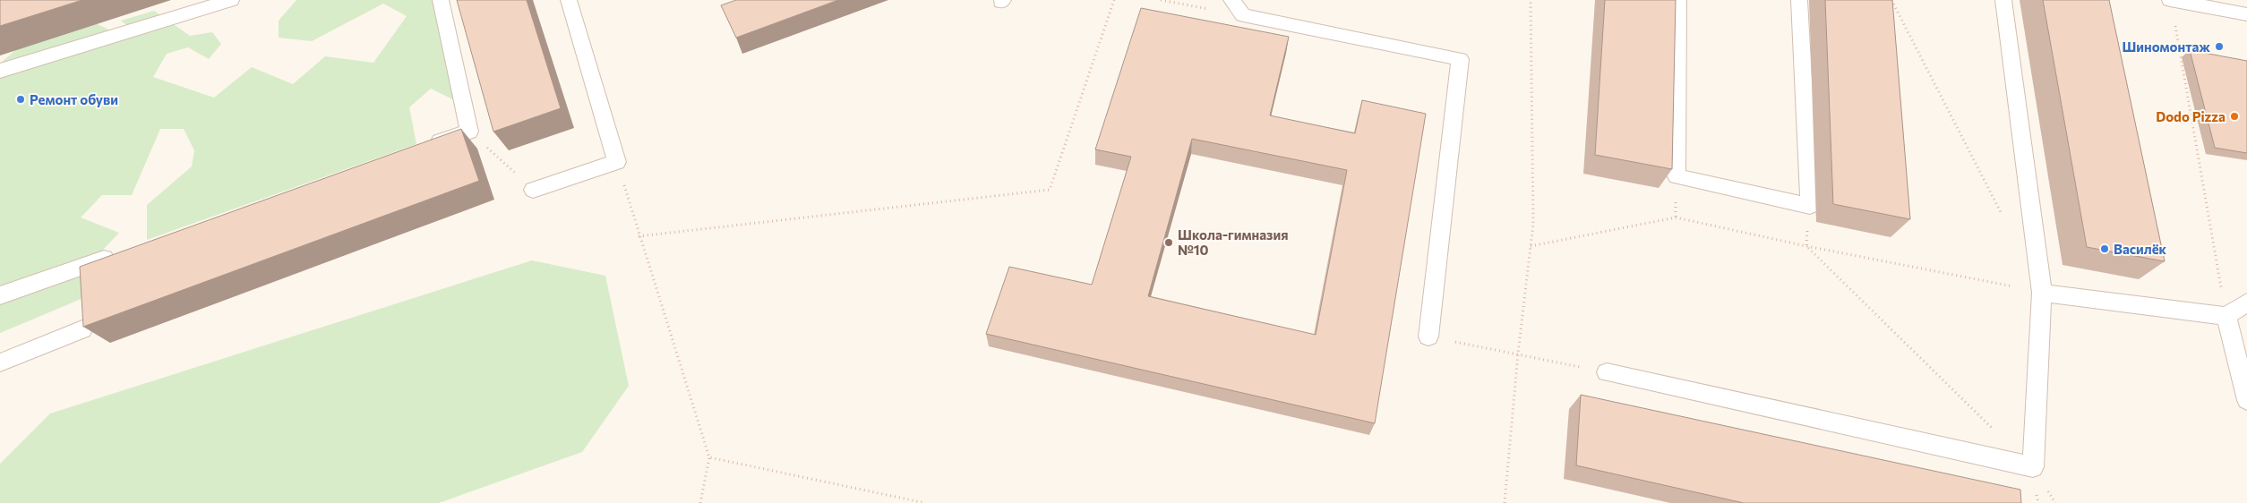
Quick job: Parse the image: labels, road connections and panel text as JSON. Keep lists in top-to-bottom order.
{
  "places": [
    "Шиномонтаж",
    "Ремонт обуви",
    "Dodo Pizza",
    "Школа-гимназия №10",
    "Василёк"
  ]
}
